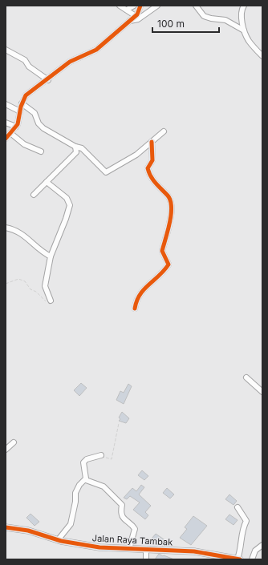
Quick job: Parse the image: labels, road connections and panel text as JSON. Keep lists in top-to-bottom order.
{
  "streets": {
    "street": ["Jalan Raya Tambak"]
  },
  "scale_bar": "100 m"
}
